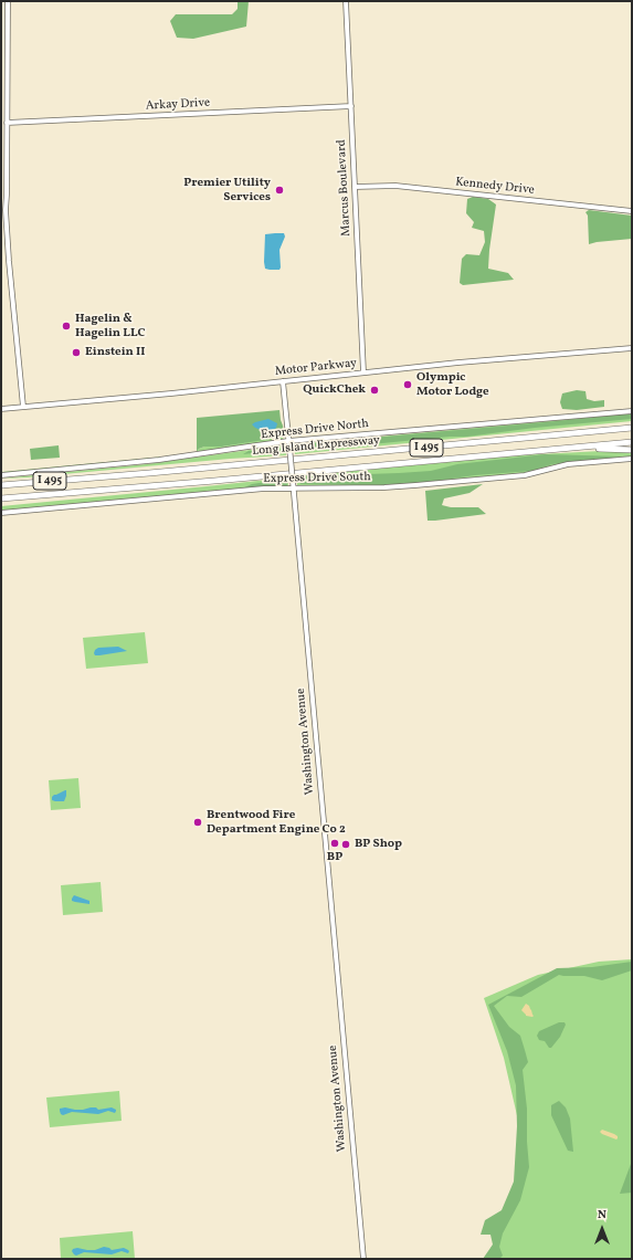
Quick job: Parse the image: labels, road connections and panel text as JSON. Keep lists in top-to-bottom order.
{
  "streets": {
    "highway": ["Long Island Expressway", "I 495"],
    "street": [
      "Arkay Drive",
      "Kennedy Drive",
      "Marcus Boulevard",
      "Motor Parkway",
      "Express Drive North",
      "Express Drive South",
      "Washington Avenue"
    ]
  },
  "crossings": [
    ["Arkay Drive", "Marcus Boulevard"],
    ["Kennedy Drive", "Marcus Boulevard"],
    ["Marcus Boulevard", "Motor Parkway"],
    ["Motor Parkway", "Washington Avenue"],
    ["Express Drive North", "Washington Avenue"],
    ["Express Drive South", "Washington Avenue"]
  ],
  "places": [
    "Premier Utility Services",
    "Hagelin & Hagelin LLC",
    "Einstein II",
    "Olympic Motor Lodge",
    "QuickChek",
    "Brentwood Fire Department Engine Co 2",
    "BP",
    "BP Shop"
  ],
  "north": "top"
}
